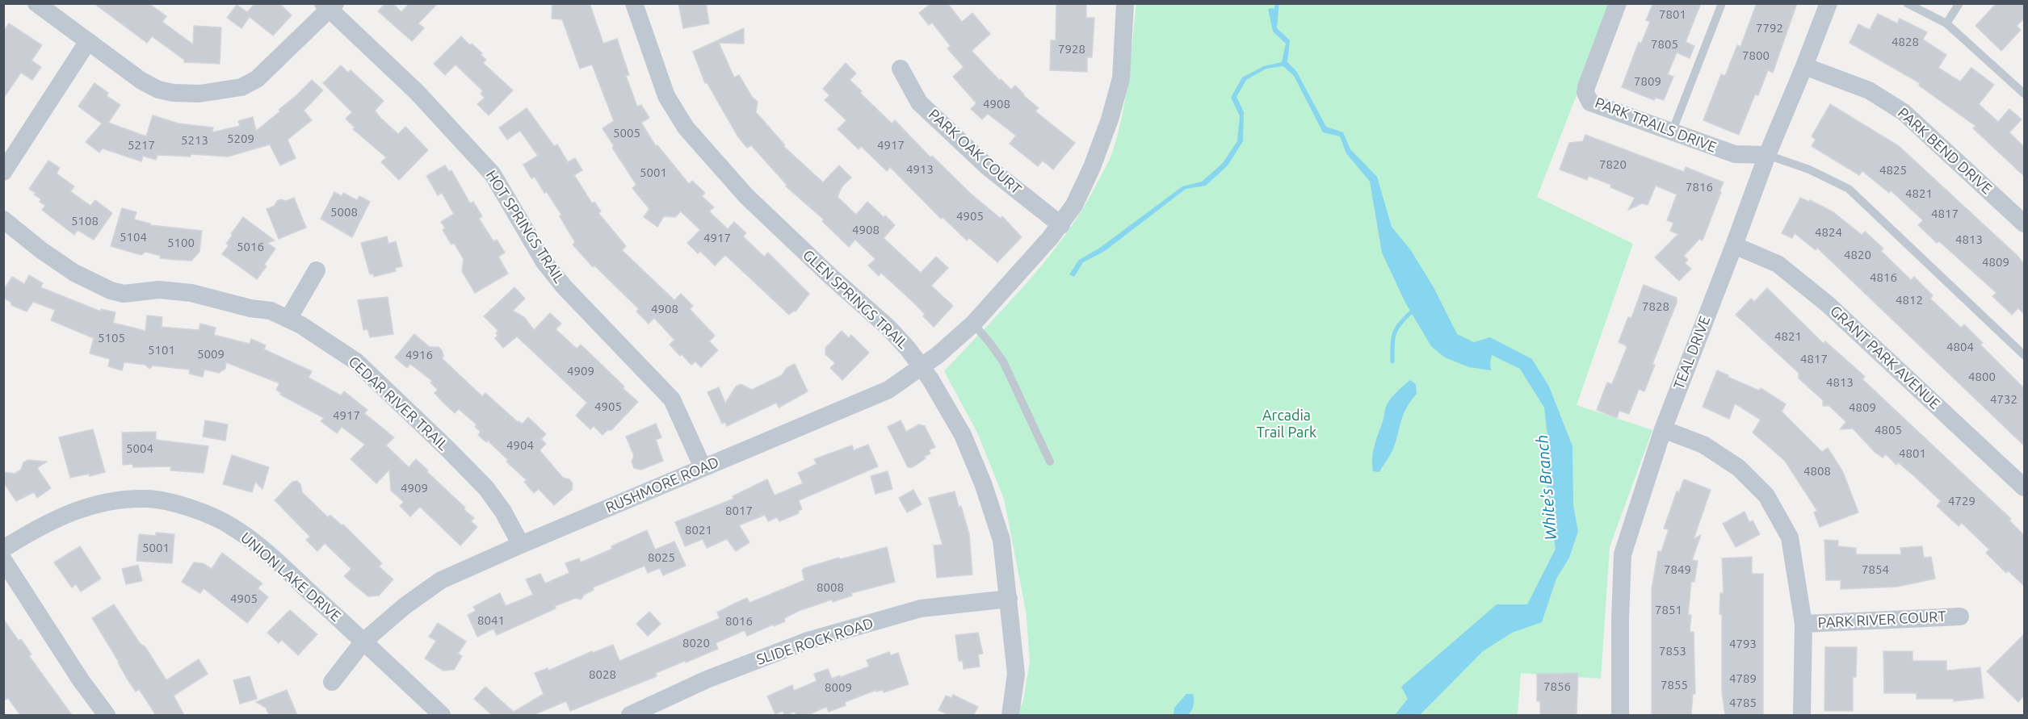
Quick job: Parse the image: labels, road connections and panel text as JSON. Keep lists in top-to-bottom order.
{
  "streets": {
    "street": [
      "PARK TRAILS DRIVE",
      "PARK BEND DRIVE",
      "PARK OAK COURT",
      "HOT SPRINGS TRAIL",
      "GLEN SPRINGS TRAIL",
      "TEAL DRIVE",
      "GRANT PARK AVENUE",
      "CEDAR RIVER TRAIL",
      "RUSHMORE ROAD",
      "UNION LAKE DRIVE",
      "PARK RIVER COURT",
      "SLIDE ROCK ROAD"
    ]
  },
  "crossings": [
    ["PARK TRAILS DRIVE", "TEAL DRIVE"],
    ["PARK BEND DRIVE", "TEAL DRIVE"],
    ["PARK OAK COURT", "RUSHMORE ROAD"],
    ["HOT SPRINGS TRAIL", "RUSHMORE ROAD"],
    ["GLEN SPRINGS TRAIL", "RUSHMORE ROAD"],
    ["GLEN SPRINGS TRAIL", "SLIDE ROCK ROAD"],
    ["TEAL DRIVE", "GRANT PARK AVENUE"],
    ["CEDAR RIVER TRAIL", "RUSHMORE ROAD"],
    ["RUSHMORE ROAD", "UNION LAKE DRIVE"]
  ],
  "water": ["White's Branch"],
  "parks": ["Arcadia Trail Park"],
  "house_numbers": [
    "7801",
    "7792",
    "4828",
    "7805",
    "7928",
    "7800",
    "7809",
    "4908",
    "5005",
    "5209",
    "5213",
    "5217",
    "4917",
    "7820",
    "4913",
    "4825",
    "5001",
    "7816",
    "4821",
    "5008",
    "4817",
    "4905",
    "5108",
    "4908",
    "4824",
    "5104",
    "4917",
    "4813",
    "5100",
    "5016",
    "4820",
    "4809",
    "4816",
    "4812",
    "7828",
    "4908",
    "4821",
    "5105",
    "4804",
    "5101",
    "5009",
    "4916",
    "4817",
    "4909",
    "4800",
    "4813",
    "4732",
    "4905",
    "4809",
    "4917",
    "4805",
    "4904",
    "5004",
    "4801",
    "4808",
    "4909",
    "4729",
    "8017",
    "8021",
    "5001",
    "8025",
    "7849",
    "7854",
    "8008",
    "4905",
    "7851",
    "8041",
    "8016",
    "8020",
    "4793",
    "7853",
    "8028",
    "4789",
    "7855",
    "7856",
    "8009",
    "4785"
  ]
}
